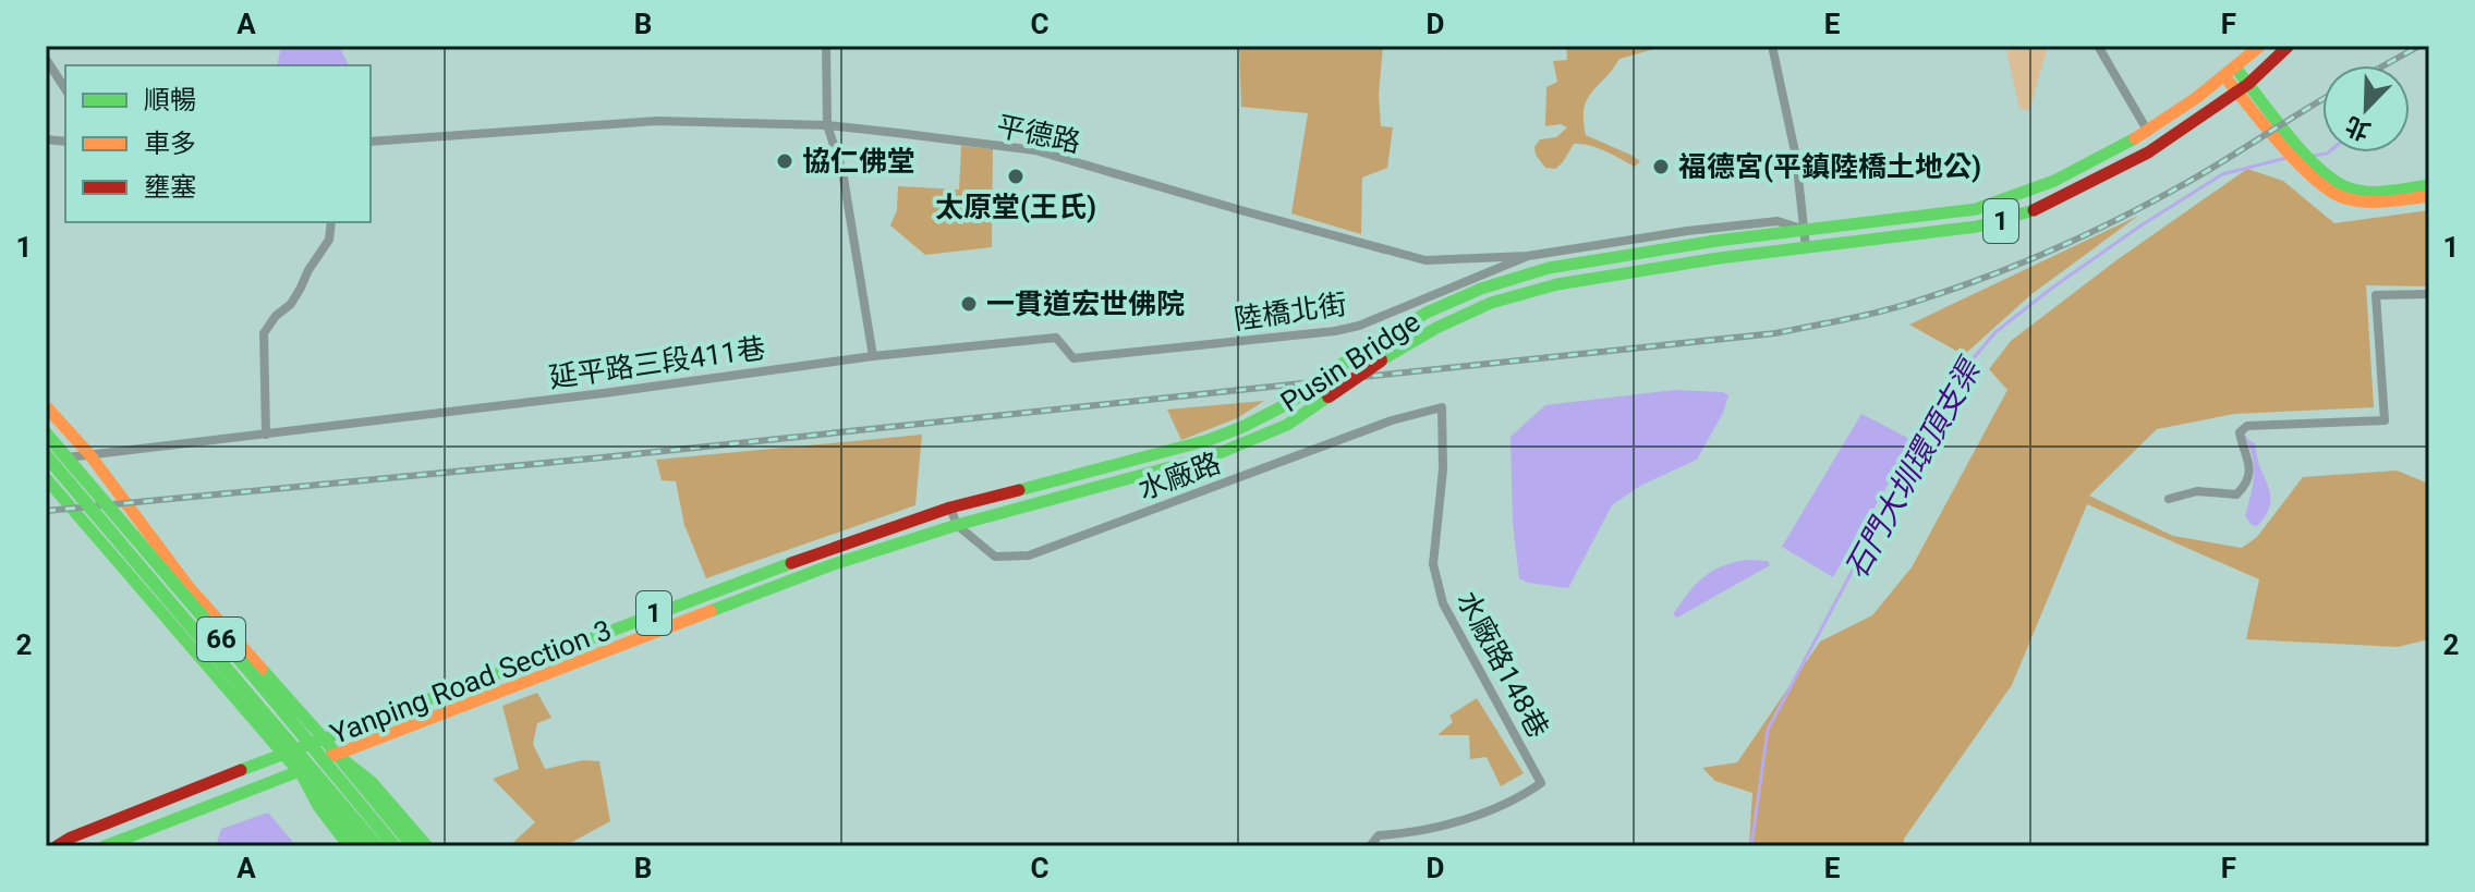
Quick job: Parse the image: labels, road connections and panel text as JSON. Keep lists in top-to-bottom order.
{
  "streets": {
    "main road": [
      "1",
      "Pusin Bridge",
      "66",
      "Yanping Road Section 3"
    ],
    "street": [
      "平德路",
      "陸橋北街",
      "延平路三段411巷",
      "水廠路",
      "水廠路148巷"
    ]
  },
  "crossings": [
    ["平德路", "1"],
    ["平德路", "陸橋北街"],
    ["平德路", "Pusin Bridge"],
    ["1", "Pusin Bridge"],
    ["陸橋北街", "延平路三段411巷"],
    ["Pusin Bridge", "Yanping Road Section 3"],
    ["延平路三段411巷", "66"],
    ["水廠路", "水廠路148巷"],
    ["水廠路", "Yanping Road Section 3"],
    ["66", "Yanping Road Section 3"]
  ],
  "water": ["石門大圳環頂支渠"],
  "places": [
    "協仁佛堂",
    "福德宮(平鎮陸橋土地公)",
    "太原堂(王氏)",
    "一貫道宏世佛院"
  ],
  "legend": ["順暢", "車多", "壅塞"],
  "north": "bottom left",
  "grid": {
    "columns": [
      "A",
      "B",
      "C",
      "D",
      "E",
      "F"
    ],
    "rows": ["1", "2"]
  }
}
